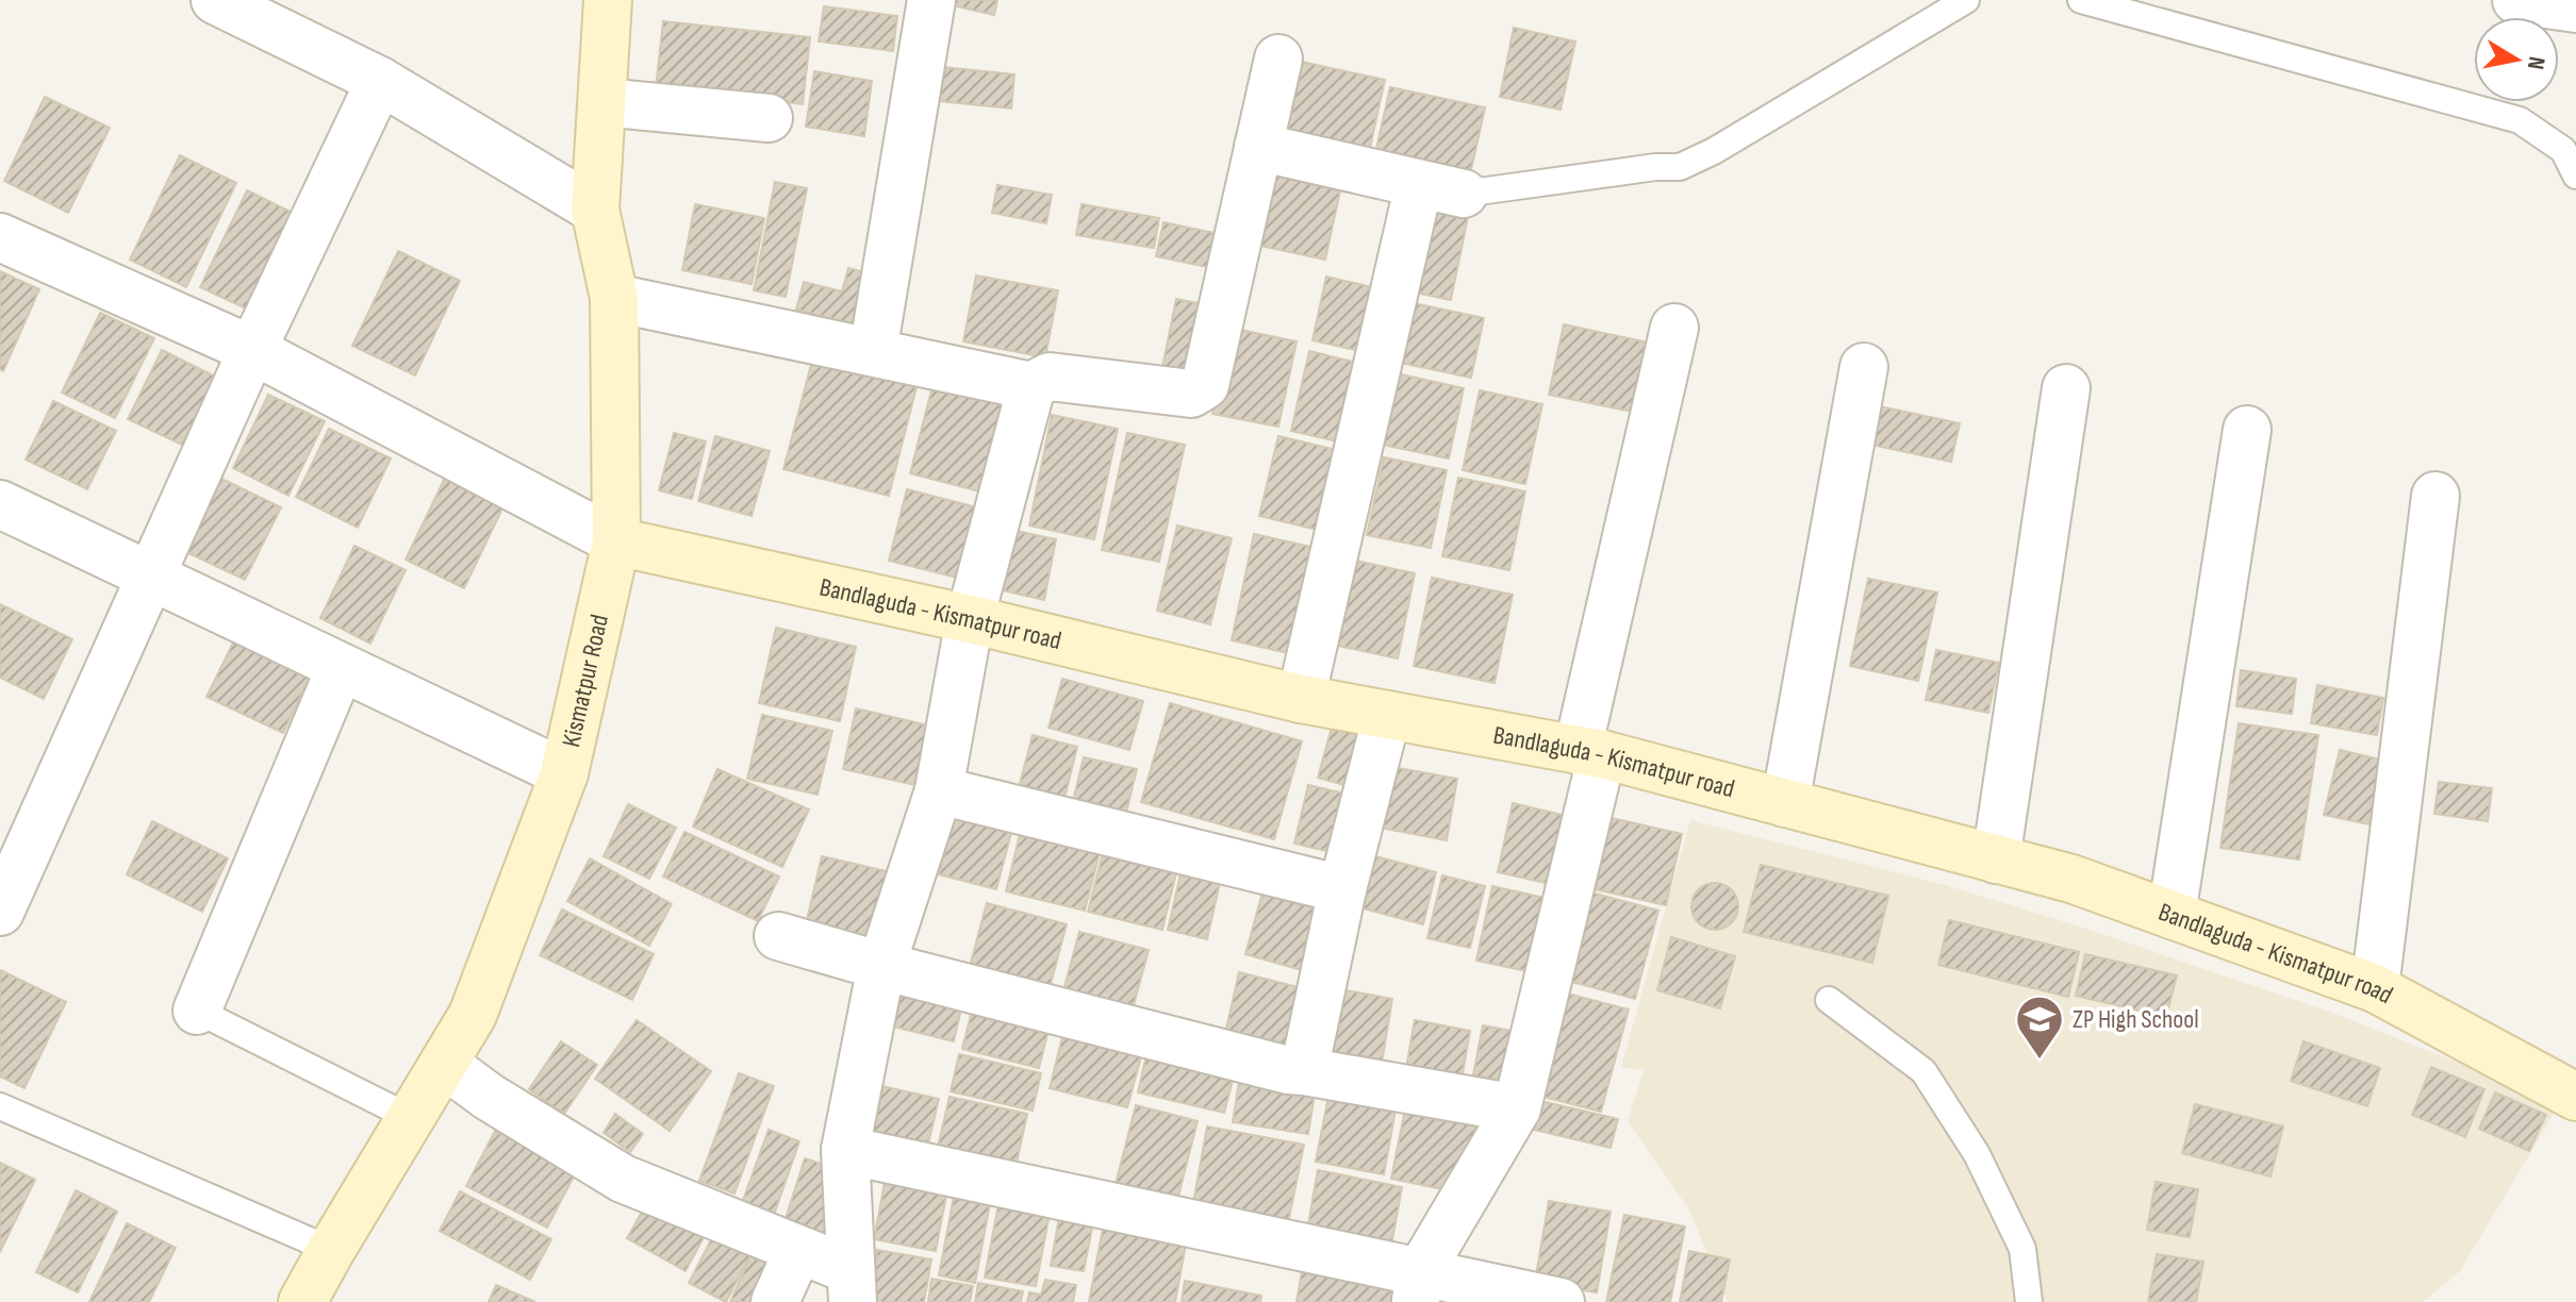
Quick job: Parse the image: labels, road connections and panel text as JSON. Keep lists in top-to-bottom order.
{
  "streets": {
    "street": ["Bandlaguda - Kismatpur road", "Kismatpur Road"]
  },
  "crossings": [
    ["Bandlaguda - Kismatpur road", "Kismatpur Road"]
  ],
  "places": {
    "school or university": ["ZP High School"]
  },
  "north": "right"
}
